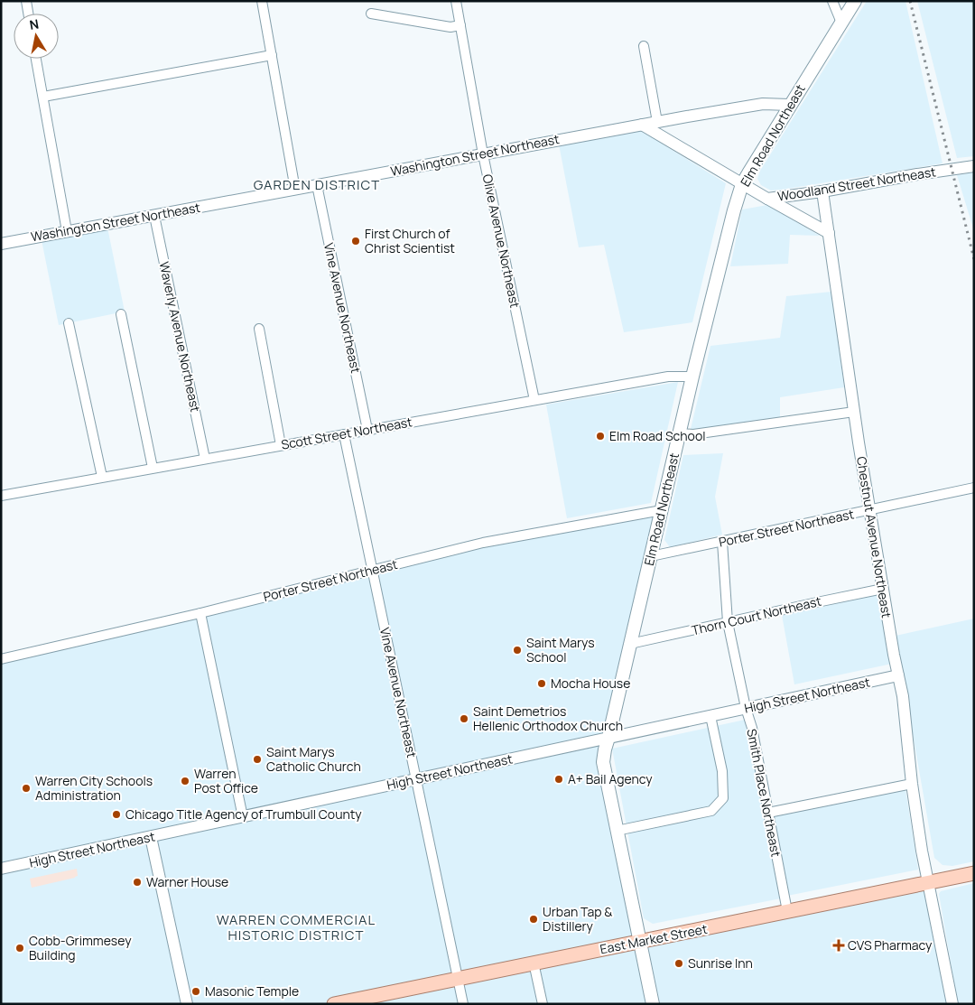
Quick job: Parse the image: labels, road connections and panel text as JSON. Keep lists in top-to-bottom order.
{
  "streets": {
    "main road": ["Elm Road Northeast", "East Market Street"],
    "street": [
      "Washington Street Northeast",
      "Woodland Street Northeast",
      "Olive Avenue Northeast",
      "Vine Avenue Northeast",
      "Waverly Avenue Northeast",
      "Scott Street Northeast",
      "Porter Street Northeast",
      "Chestnut Avenue Northeast",
      "Thorn Court Northeast",
      "High Street Northeast",
      "Smith Place Northeast"
    ]
  },
  "crossings": [
    ["Elm Road Northeast", "Washington Street Northeast"],
    ["Elm Road Northeast", "Woodland Street Northeast"],
    ["Elm Road Northeast", "Scott Street Northeast"],
    ["Elm Road Northeast", "Porter Street Northeast"],
    ["Elm Road Northeast", "Thorn Court Northeast"],
    ["Elm Road Northeast", "High Street Northeast"],
    ["Elm Road Northeast", "East Market Street"],
    ["Washington Street Northeast", "Woodland Street Northeast"],
    ["Washington Street Northeast", "Olive Avenue Northeast"],
    ["Washington Street Northeast", "Vine Avenue Northeast"],
    ["Washington Street Northeast", "Waverly Avenue Northeast"],
    ["Woodland Street Northeast", "Chestnut Avenue Northeast"],
    ["Olive Avenue Northeast", "Scott Street Northeast"],
    ["Vine Avenue Northeast", "Scott Street Northeast"],
    ["Vine Avenue Northeast", "Porter Street Northeast"],
    ["Vine Avenue Northeast", "High Street Northeast"],
    ["Vine Avenue Northeast", "East Market Street"],
    ["Waverly Avenue Northeast", "Scott Street Northeast"],
    ["Porter Street Northeast", "Chestnut Avenue Northeast"],
    ["Porter Street Northeast", "Smith Place Northeast"],
    ["Chestnut Avenue Northeast", "Thorn Court Northeast"],
    ["Chestnut Avenue Northeast", "High Street Northeast"],
    ["Chestnut Avenue Northeast", "East Market Street"],
    ["Thorn Court Northeast", "Smith Place Northeast"],
    ["High Street Northeast", "Smith Place Northeast"],
    ["Smith Place Northeast", "East Market Street"]
  ],
  "districts": ["GARDEN DISTRICT", "WARREN COMMERCIAL HISTORIC DISTRICT"],
  "places": {
    "other": [
      "First Church of Christ Scientist",
      "Elm Road School",
      "Saint Marys School",
      "Mocha House",
      "Saint Demetrios Hellenic Orthodox Church",
      "Saint Marys Catholic Church",
      "A+ Bail Agency",
      "Warren Post Office",
      "Warren City Schools Administration",
      "Chicago Title Agency of Trumbull County",
      "Warner House",
      "Urban Tap & Distillery",
      "Cobb-Grimmesey Building",
      "Sunrise Inn",
      "Masonic Temple"
    ],
    "health": ["CVS Pharmacy"]
  },
  "north": "top"
}
